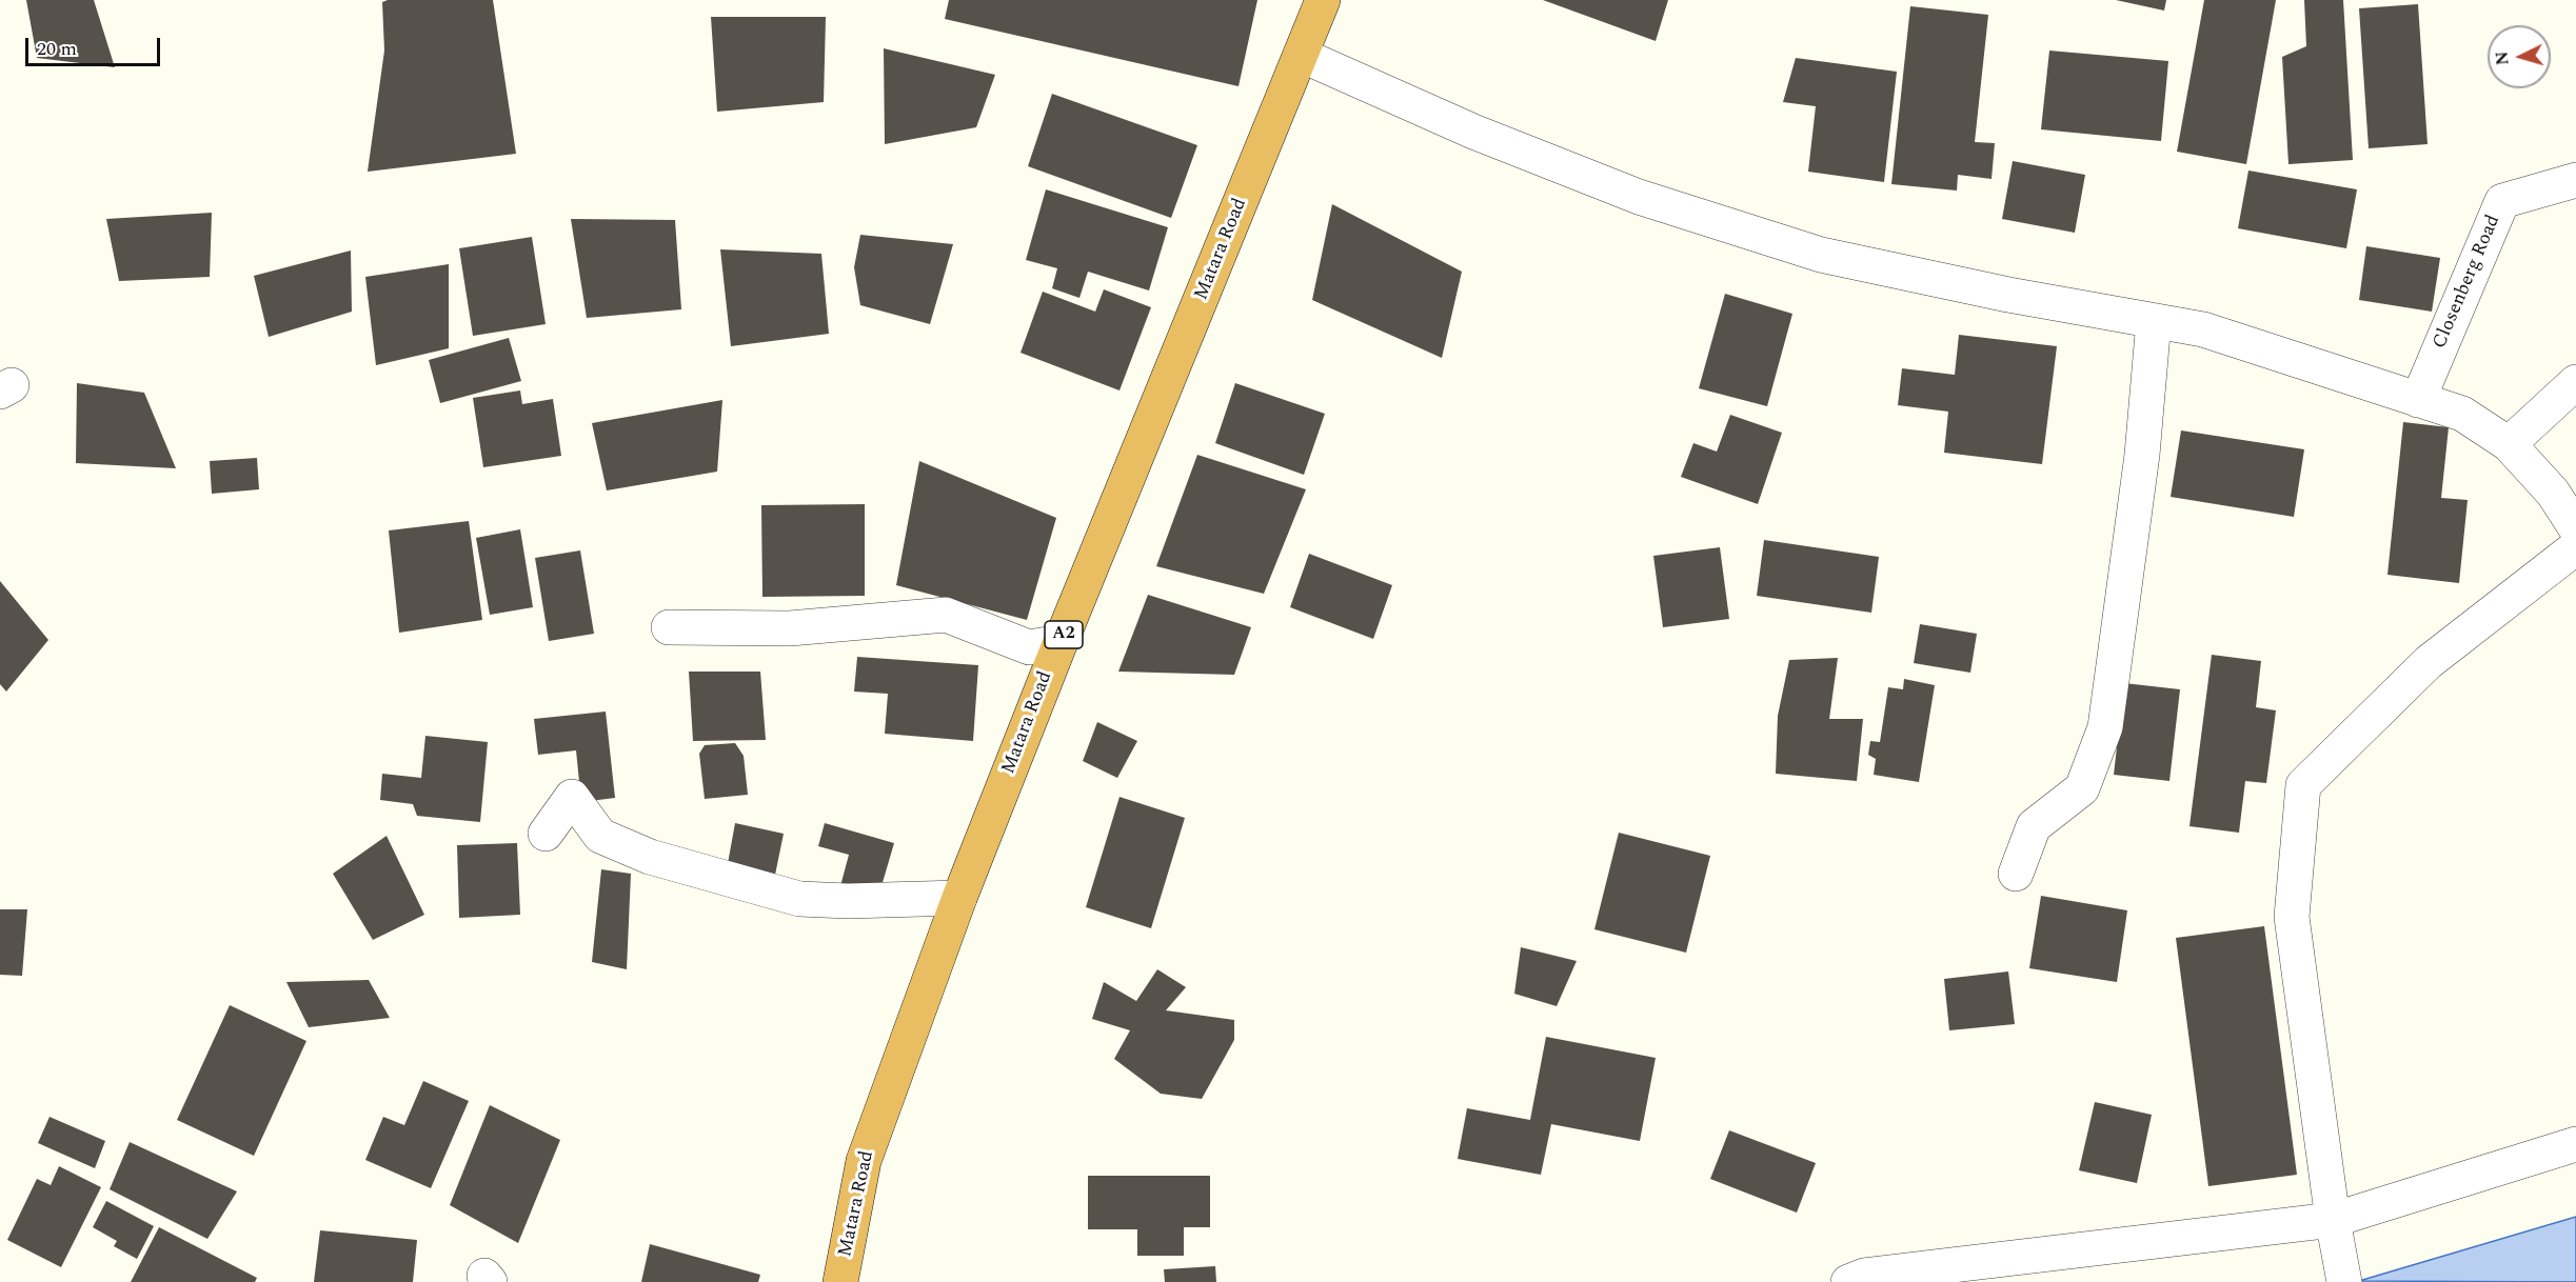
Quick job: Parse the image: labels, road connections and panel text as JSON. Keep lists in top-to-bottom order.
{
  "streets": {
    "highway": ["Matara Road", "A2"],
    "street": ["Closenberg Road"]
  },
  "scale_bar": "20 m",
  "north": "left"
}
